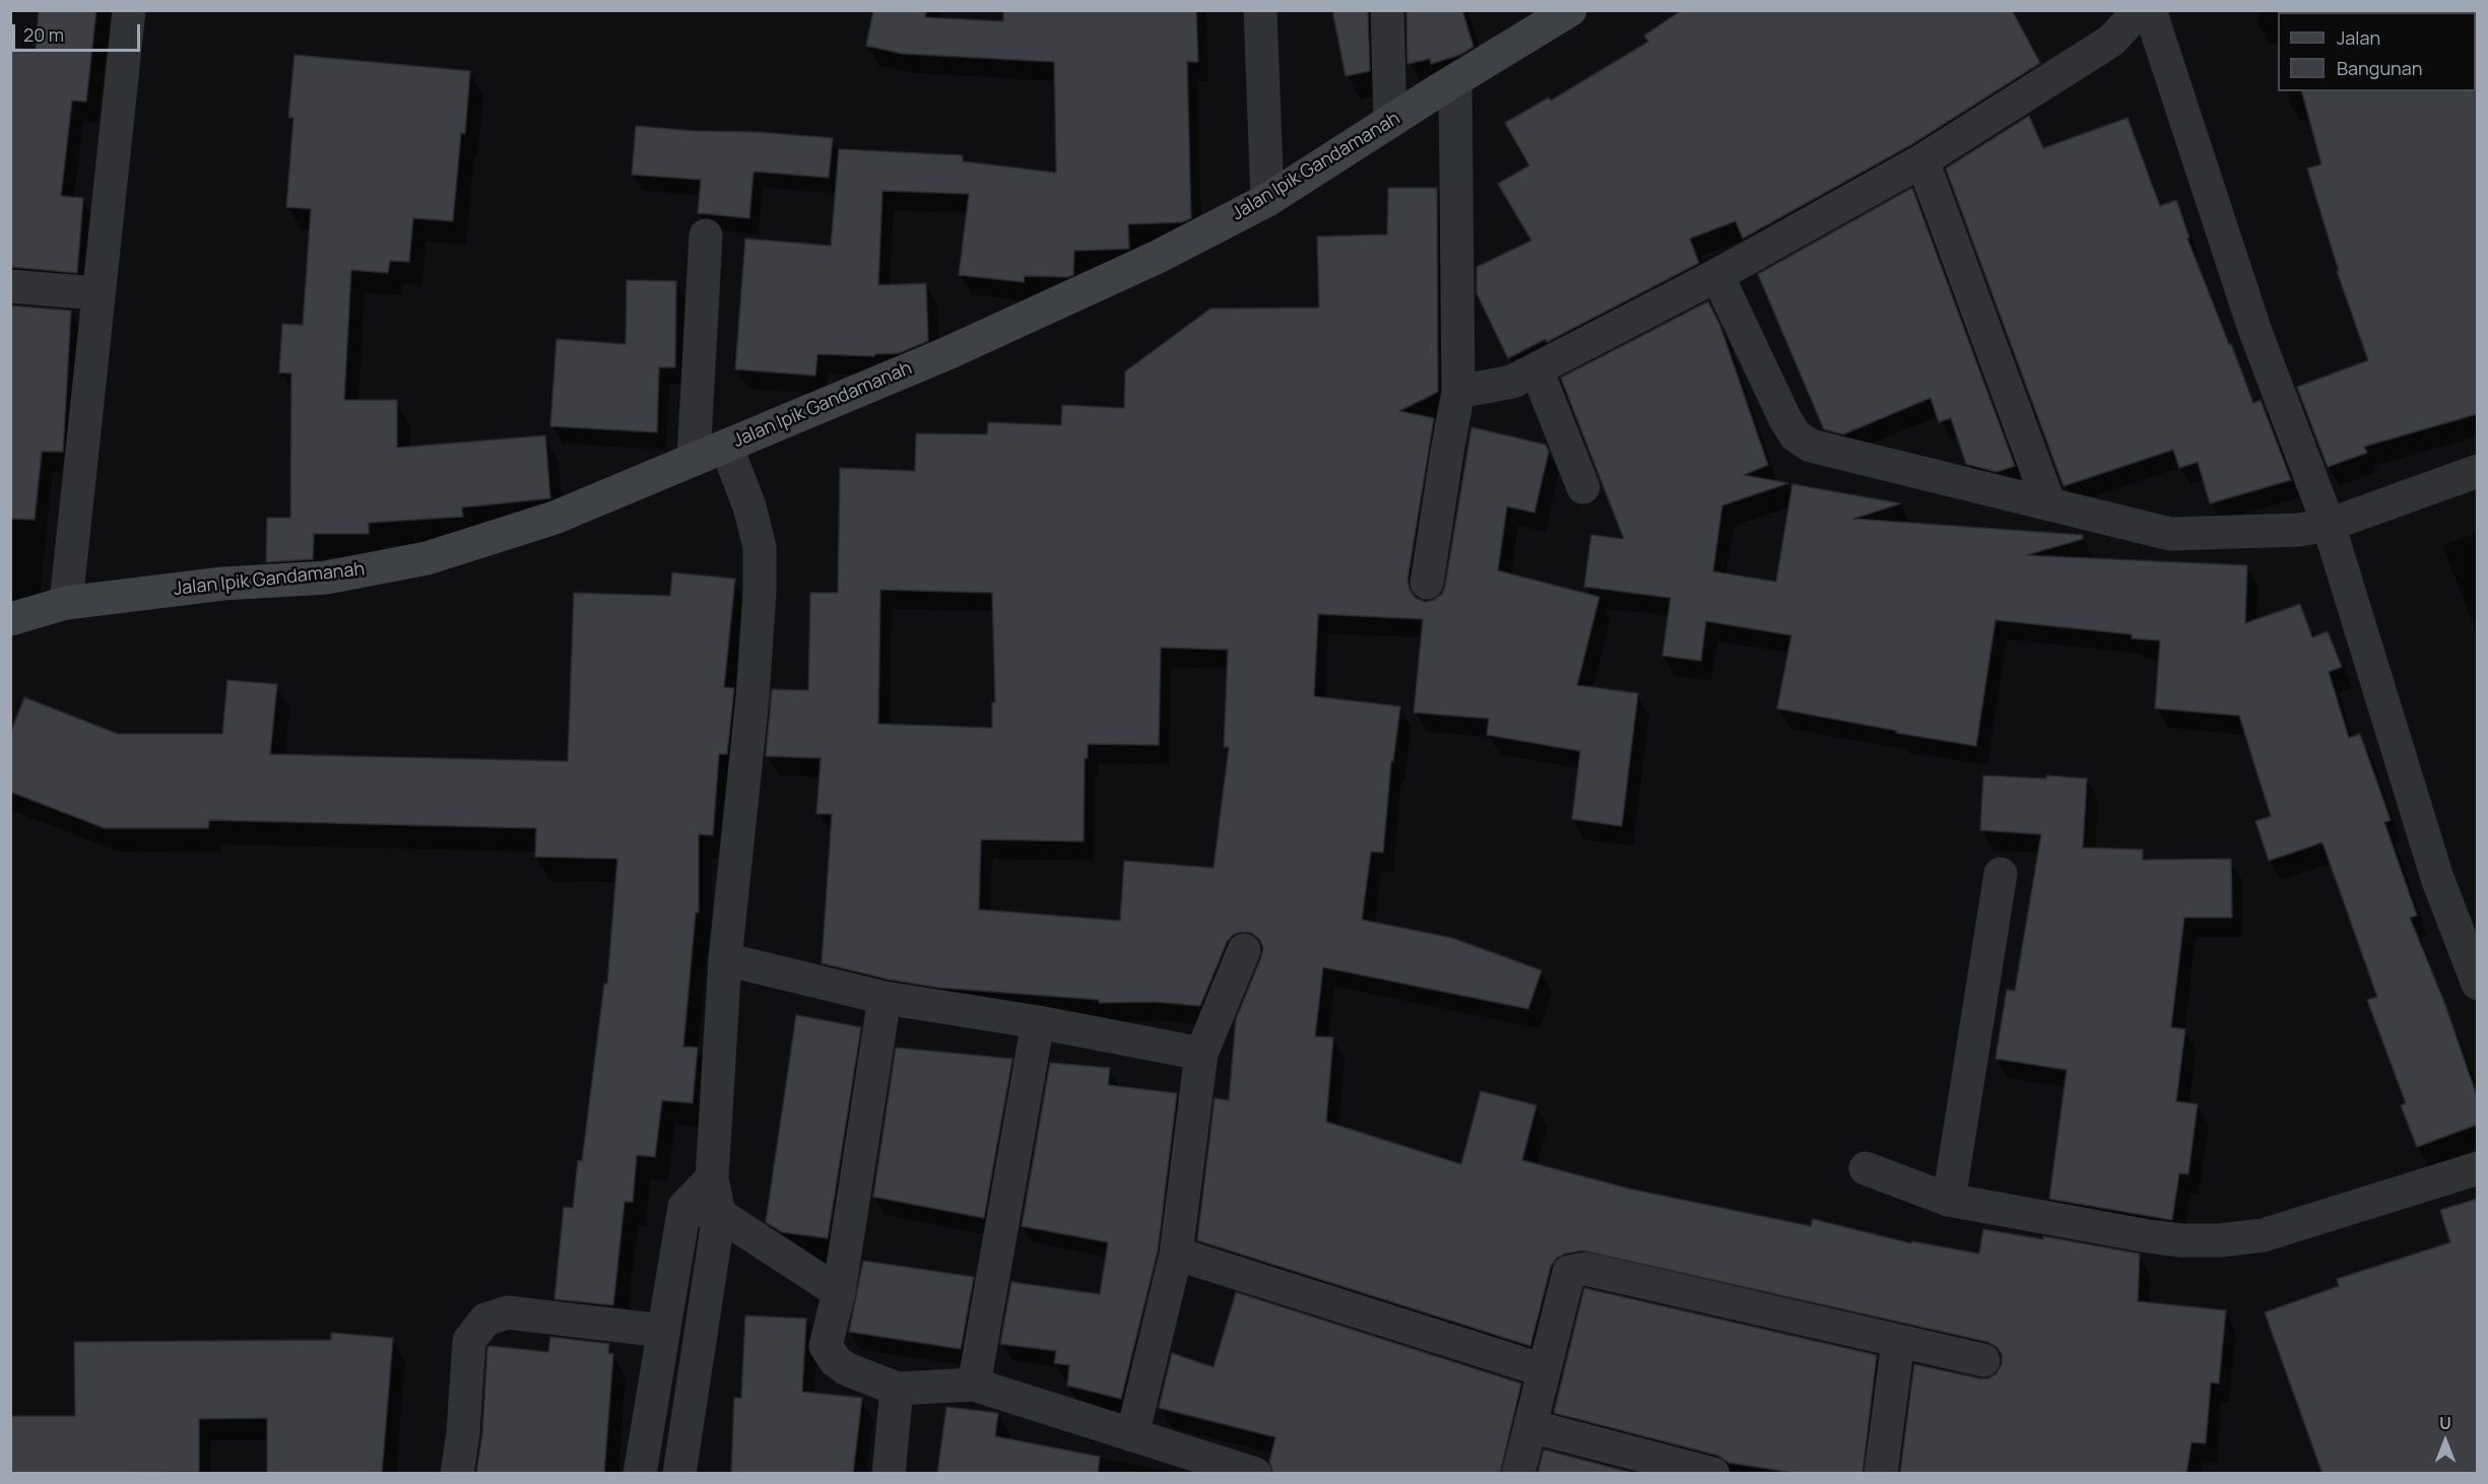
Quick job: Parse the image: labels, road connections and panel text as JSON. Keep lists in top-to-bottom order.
{
  "streets": {
    "street": ["Jalan Ipik Gandamanah"]
  },
  "legend": ["Jalan", "Bangunan"],
  "scale_bar": "20 m",
  "north": "top"
}
